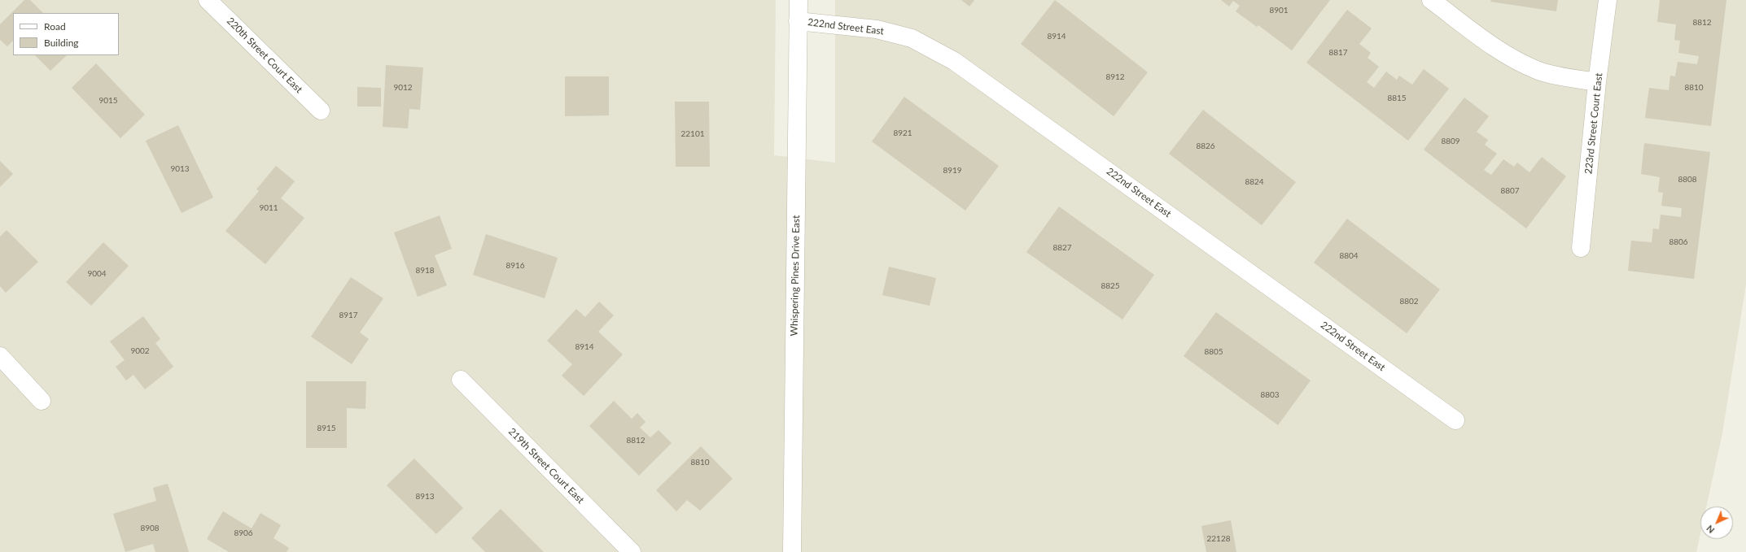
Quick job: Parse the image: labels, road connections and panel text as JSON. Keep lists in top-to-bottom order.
{
  "streets": {
    "street": [
      "222nd Street East",
      "220th Street Court East",
      "223rd Street Court East",
      "Whispering Pines Drive East",
      "219th Street Court East"
    ]
  },
  "crossings": [
    ["222nd Street East", "Whispering Pines Drive East"]
  ],
  "house_numbers": [
    "8901",
    "8812",
    "8914",
    "8817",
    "8912",
    "9012",
    "8810",
    "8815",
    "9015",
    "8921",
    "22101",
    "8809",
    "8826",
    "9013",
    "8919",
    "8808",
    "8824",
    "8807",
    "9011",
    "8806",
    "8827",
    "8804",
    "8916",
    "8918",
    "9004",
    "8825",
    "8802",
    "8917",
    "8914",
    "9002",
    "8805",
    "8803",
    "8915",
    "8812",
    "8810",
    "8913",
    "8908",
    "8906",
    "22128"
  ],
  "legend": ["Road", "Building"],
  "north": "bottom left"
}
